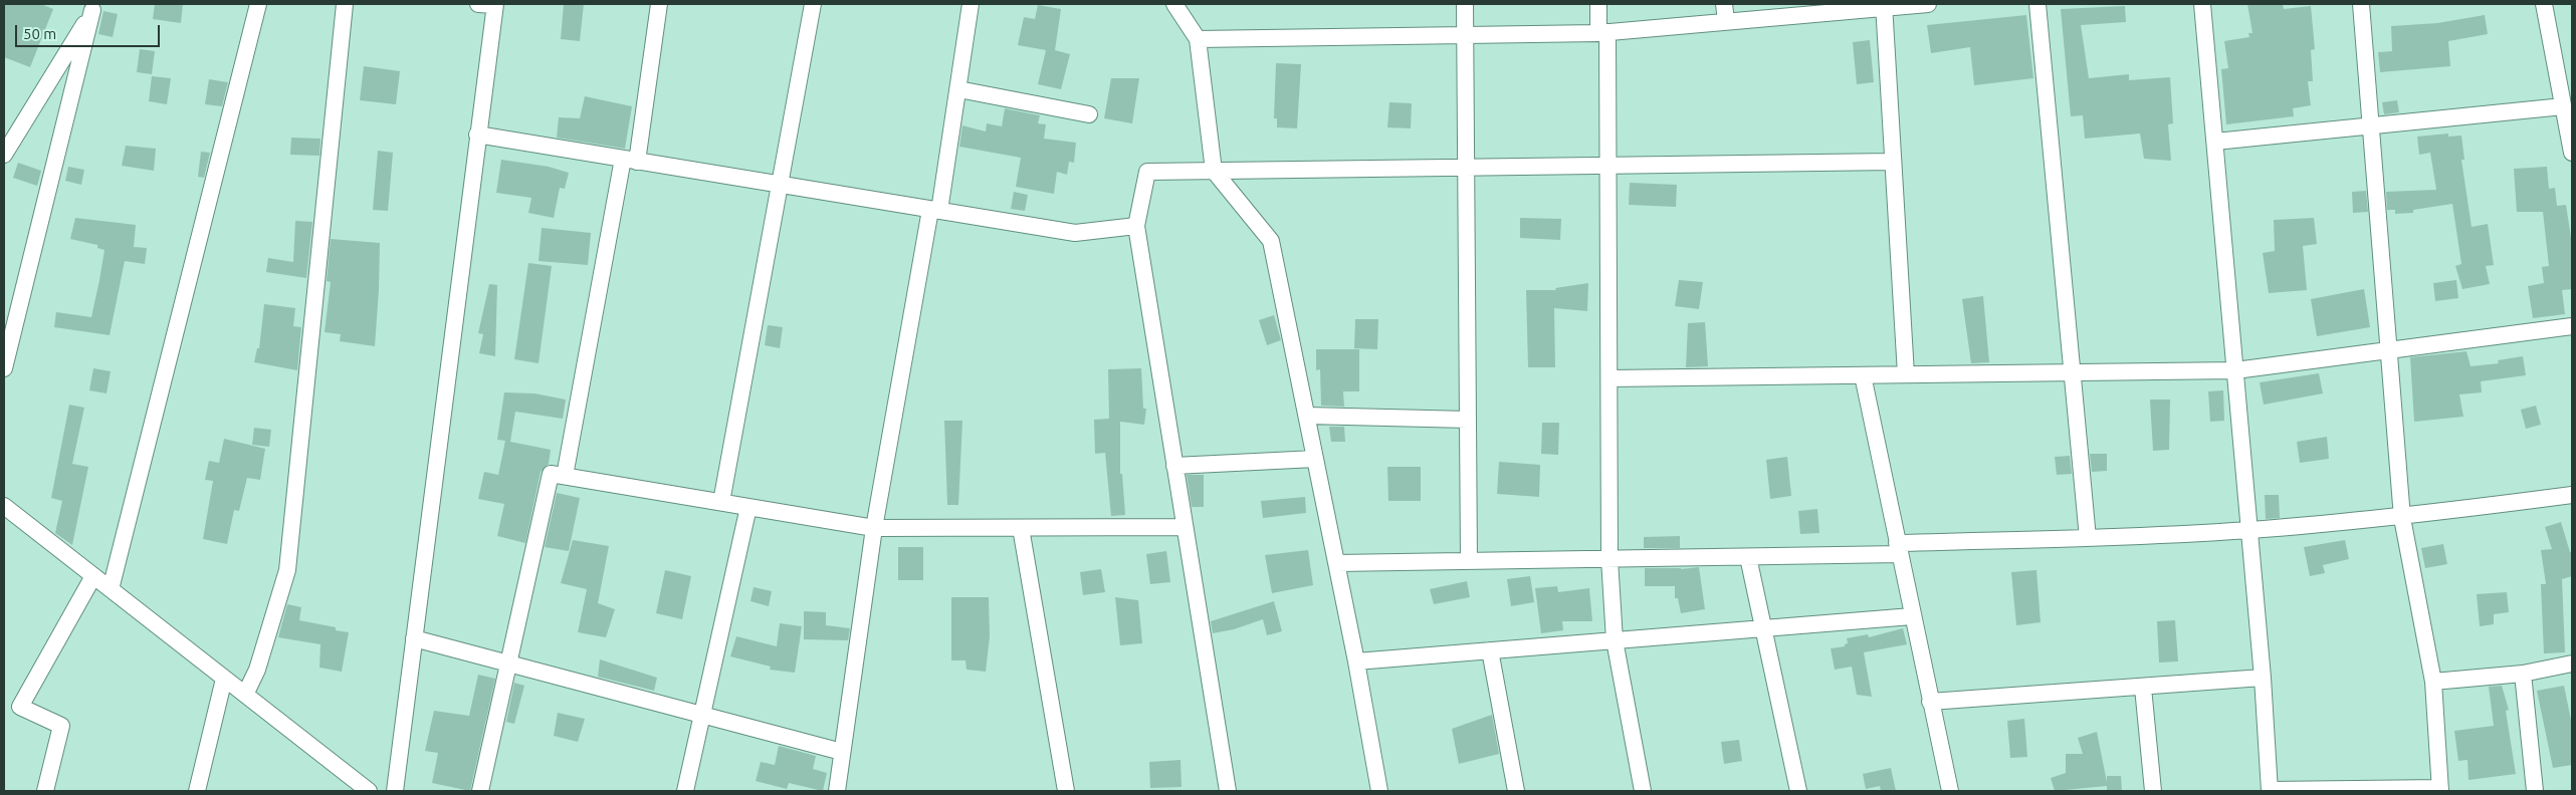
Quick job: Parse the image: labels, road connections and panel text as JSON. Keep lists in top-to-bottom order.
{
  "scale_bar": "50 m"
}
